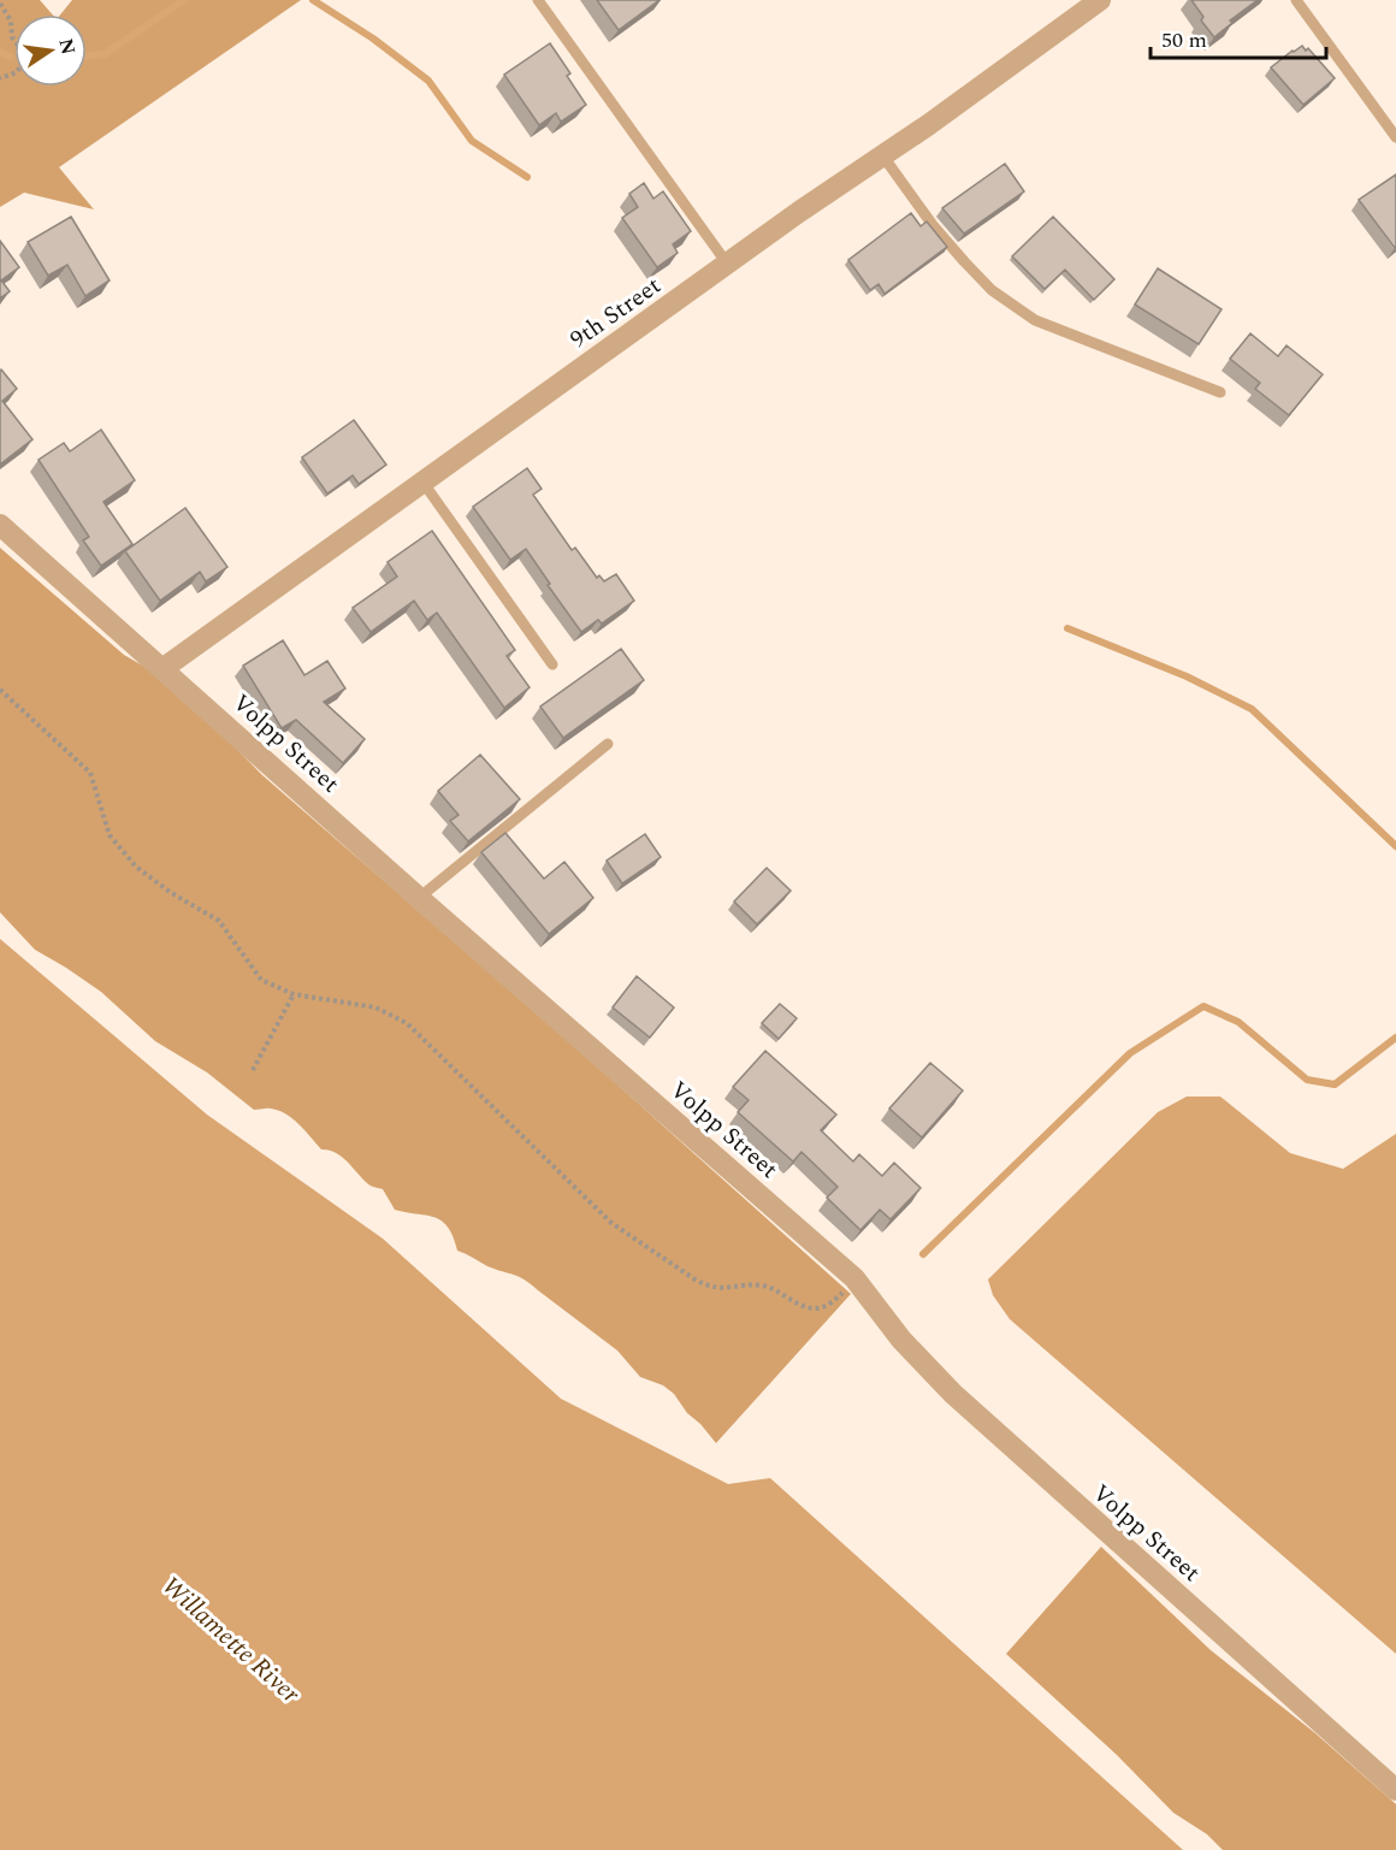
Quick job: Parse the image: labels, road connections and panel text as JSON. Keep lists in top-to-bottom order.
{
  "streets": {
    "street": ["9th Street", "Volpp Street"]
  },
  "crossings": [
    ["9th Street", "Volpp Street"]
  ],
  "water": ["Willamette River"],
  "scale_bar": "50 m",
  "north": "right"
}
